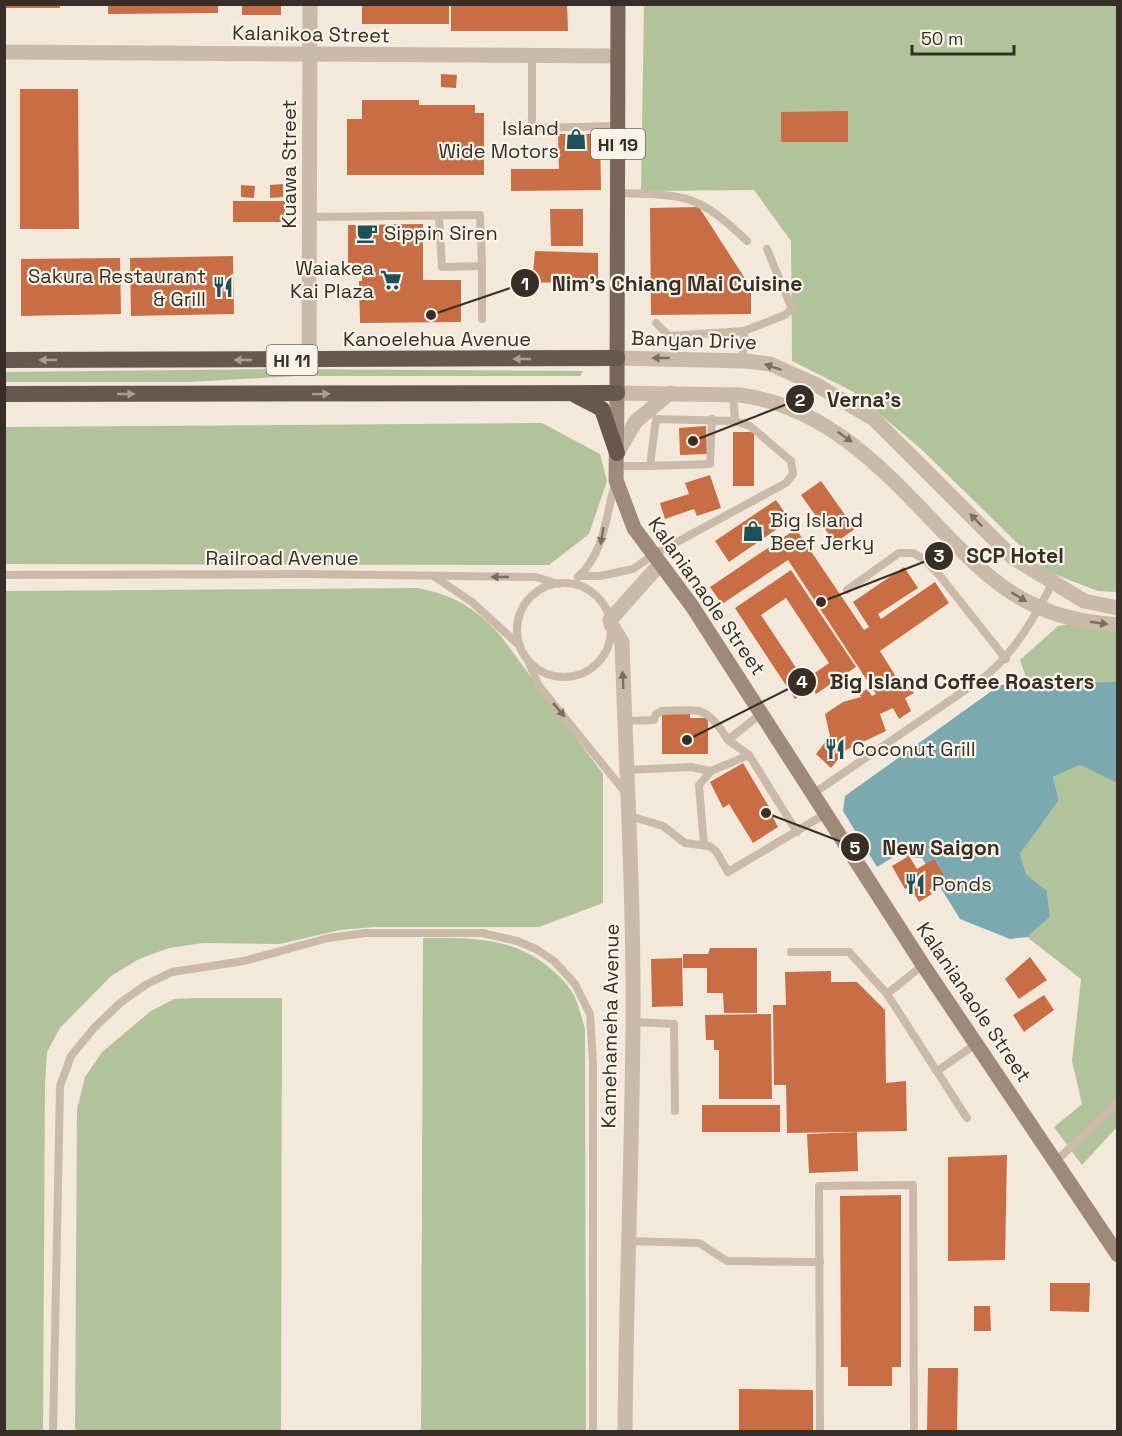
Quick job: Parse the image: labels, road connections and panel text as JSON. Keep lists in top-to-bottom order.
{
  "streets": {
    "highway": ["Kanoelehua Avenue", "HI 11"],
    "main road": ["HI 19", "Kalanianaole Street"],
    "street": [
      "Kalanikoa Street",
      "Kuawa Street",
      "Banyan Drive",
      "Kamehameha Avenue"
    ],
    "lane": ["Railroad Avenue"]
  },
  "crossings": [
    ["Kalanikoa Street", "HI 19"],
    ["Kalanikoa Street", "Kuawa Street"],
    ["HI 19", "Kanoelehua Avenue"],
    ["HI 19", "Banyan Drive"],
    ["HI 19", "HI 11"],
    ["HI 19", "Kalanianaole Street"],
    ["Kuawa Street", "Kanoelehua Avenue"],
    ["Kanoelehua Avenue", "Banyan Drive"],
    ["HI 11", "Kalanianaole Street"],
    ["Railroad Avenue", "Kamehameha Avenue"]
  ],
  "places": {
    "shop": ["Island Wide Motors", "Big Island Beef Jerky"],
    "cafe": ["Sippin Siren"],
    "supermarket": ["Waiakea Kai Plaza"],
    "restaurant": ["Sakura Restaurant & Grill", "Coconut Grill", "Ponds"],
    "other": [
      "Nim's Chiang Mai Cuisine",
      "Verna's",
      "SCP Hotel",
      "Big Island Coffee Roasters",
      "New Saigon"
    ]
  },
  "scale_bar": "50 m"
}
